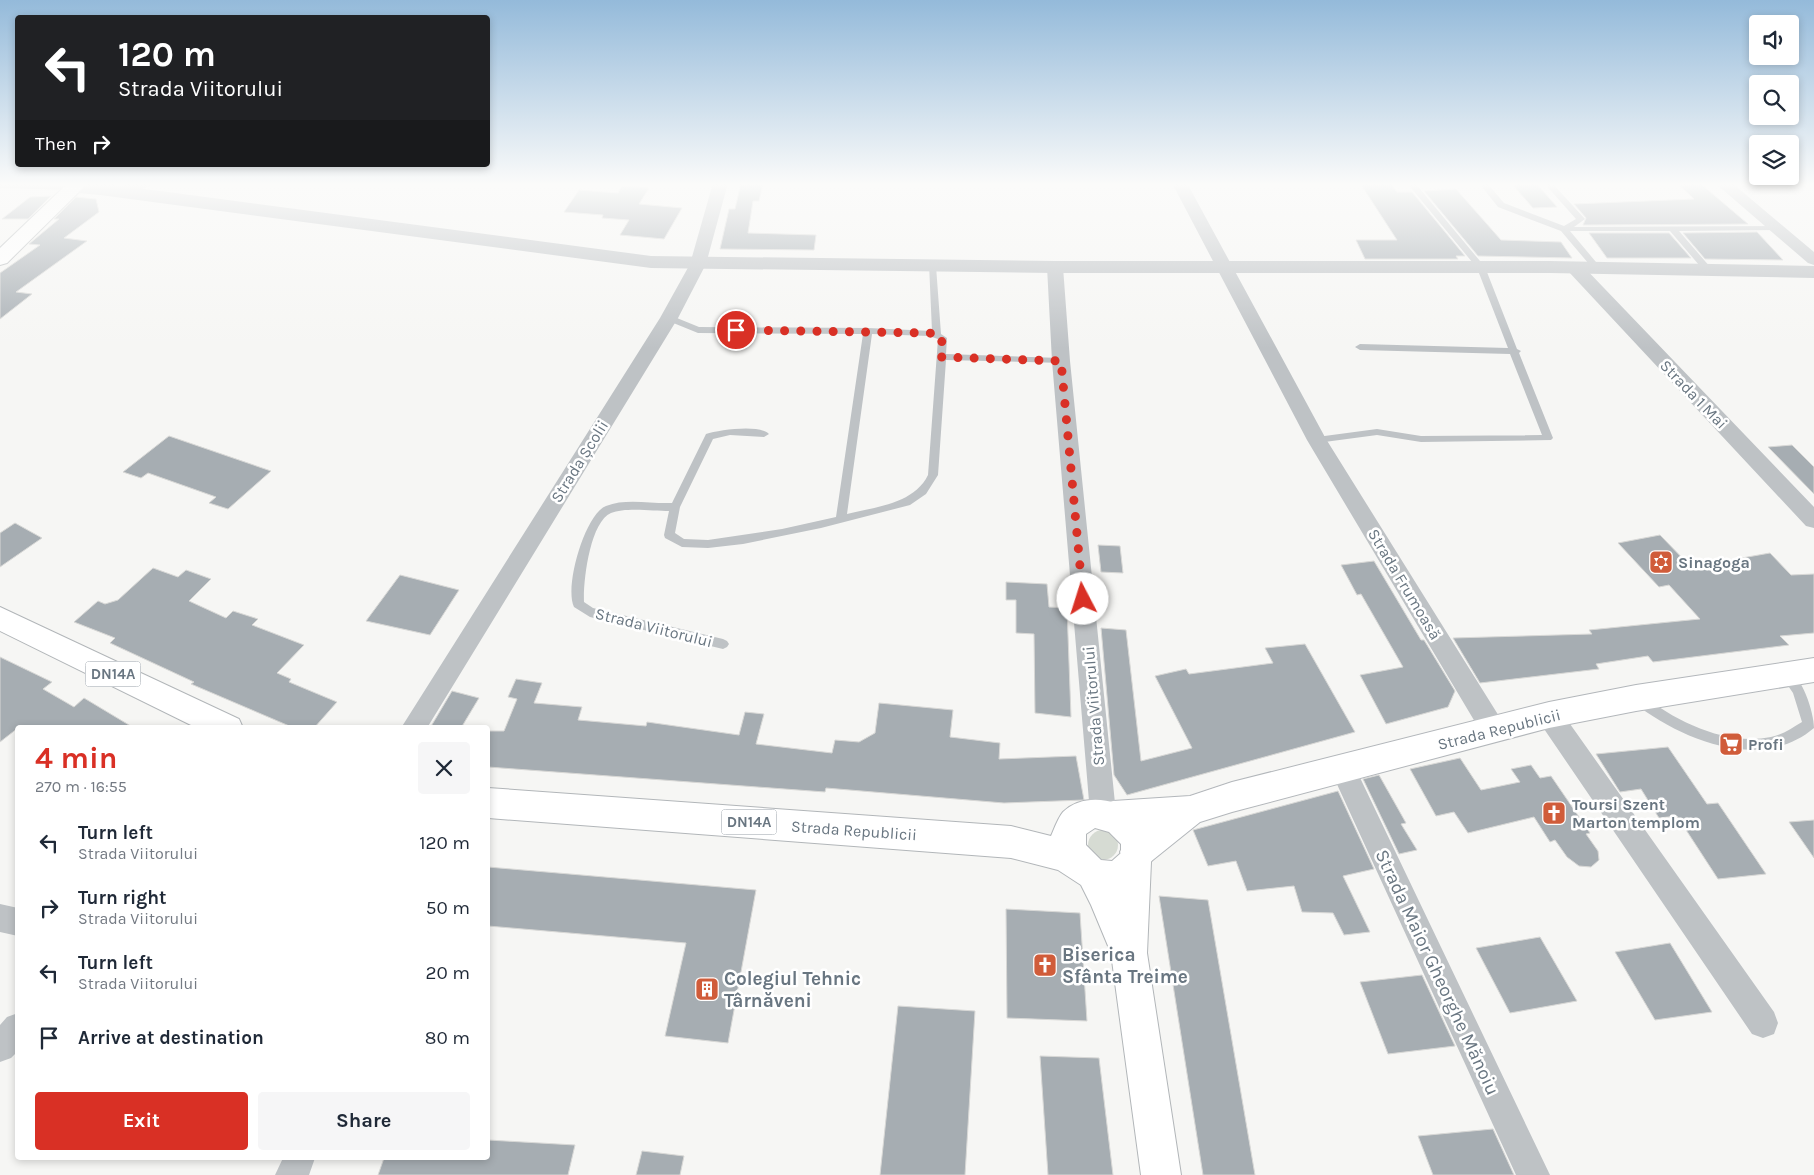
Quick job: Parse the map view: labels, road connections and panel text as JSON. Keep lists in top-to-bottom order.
{
  "streets": {
    "main road": ["DN14A", "Strada Republicii"],
    "street": [
      "Strada 1 Mai",
      "Strada Școlii",
      "Strada Frumoasă",
      "Strada Viitorului",
      "Strada Maior Gheorghe Mănoiu"
    ]
  },
  "crossings": [
    ["Strada Frumoasă", "Strada Republicii"],
    ["Strada Viitorului", "DN14A"],
    ["Strada Viitorului", "Strada Republicii"],
    ["DN14A", "Strada Republicii"],
    ["Strada Republicii", "Strada Maior Gheorghe Mănoiu"]
  ],
  "places": {
    "synagogue": ["Sinagoga"],
    "supermarket": ["Profi"],
    "church": ["Toursi Szent Marton templom", "Biserica Sfânta Treime"],
    "building": ["Colegiul Tehnic Târnăveni"]
  },
  "page": {
    "turn": ["120 m", "Strada Viitorului"],
    "then": "Then",
    "heading": ["4 min", "270 m · 16:55"],
    "list": [
      {
        "name": "Turn left",
        "note": "Strada Viitorului",
        "value": "120 m"
      },
      {
        "name": "Turn right",
        "note": "Strada Viitorului",
        "value": "50 m"
      },
      {
        "name": "Turn left",
        "note": "Strada Viitorului",
        "value": "20 m"
      },
      {
        "name": "Arrive at destination",
        "value": "80 m"
      }
    ],
    "buttons": ["Exit", "Share"]
  }
}
